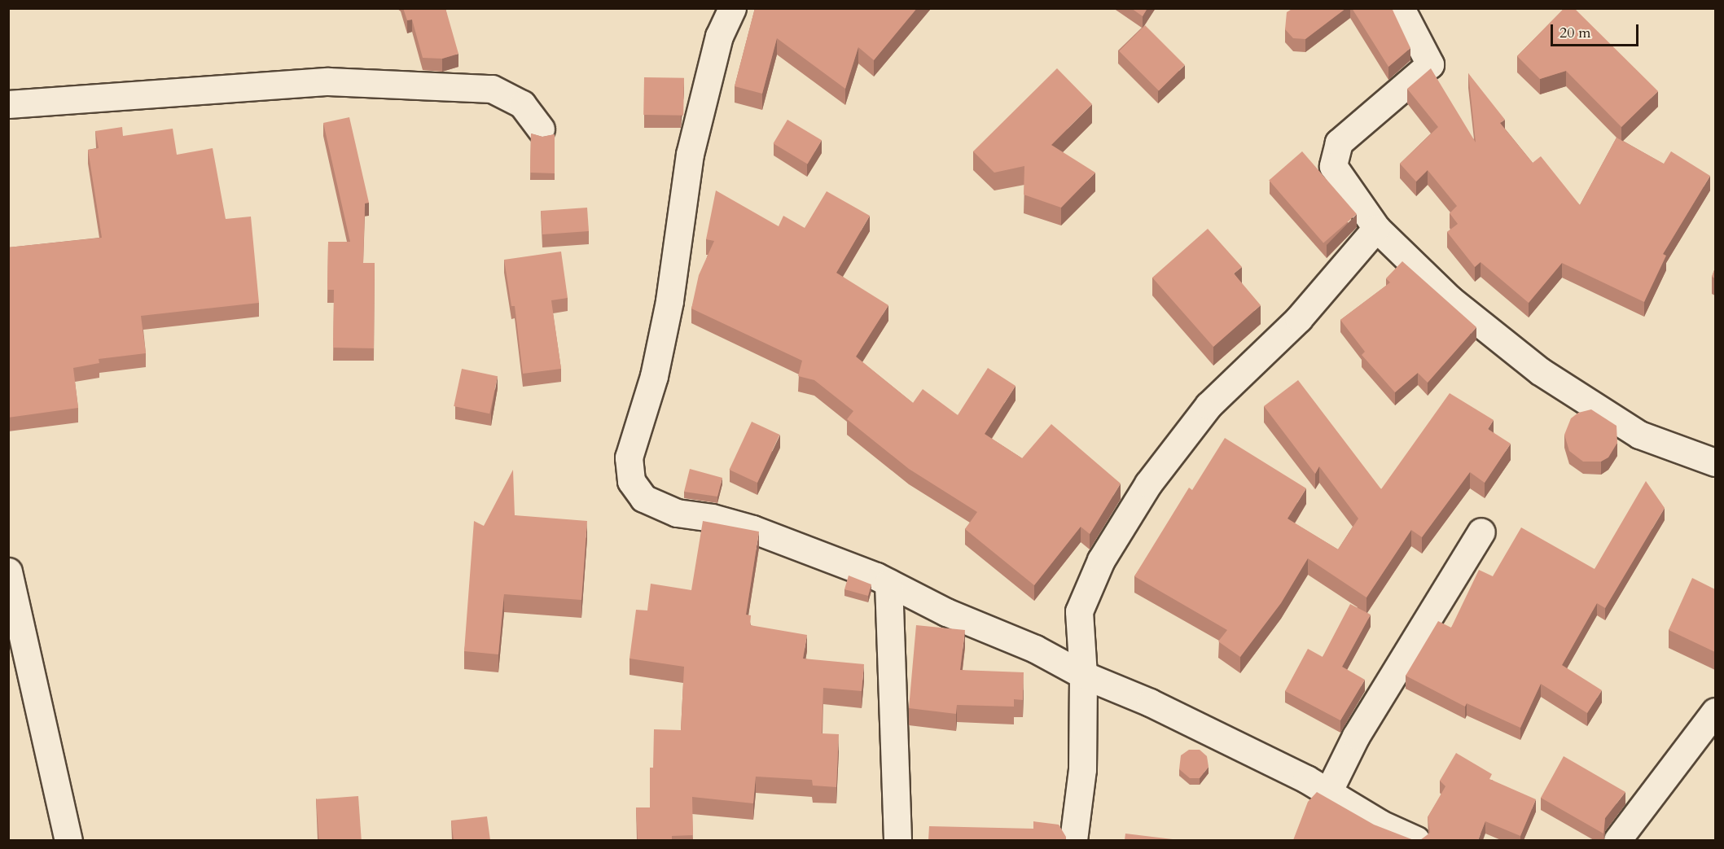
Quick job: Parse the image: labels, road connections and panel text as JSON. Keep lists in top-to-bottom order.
{
  "scale_bar": "20 m"
}
